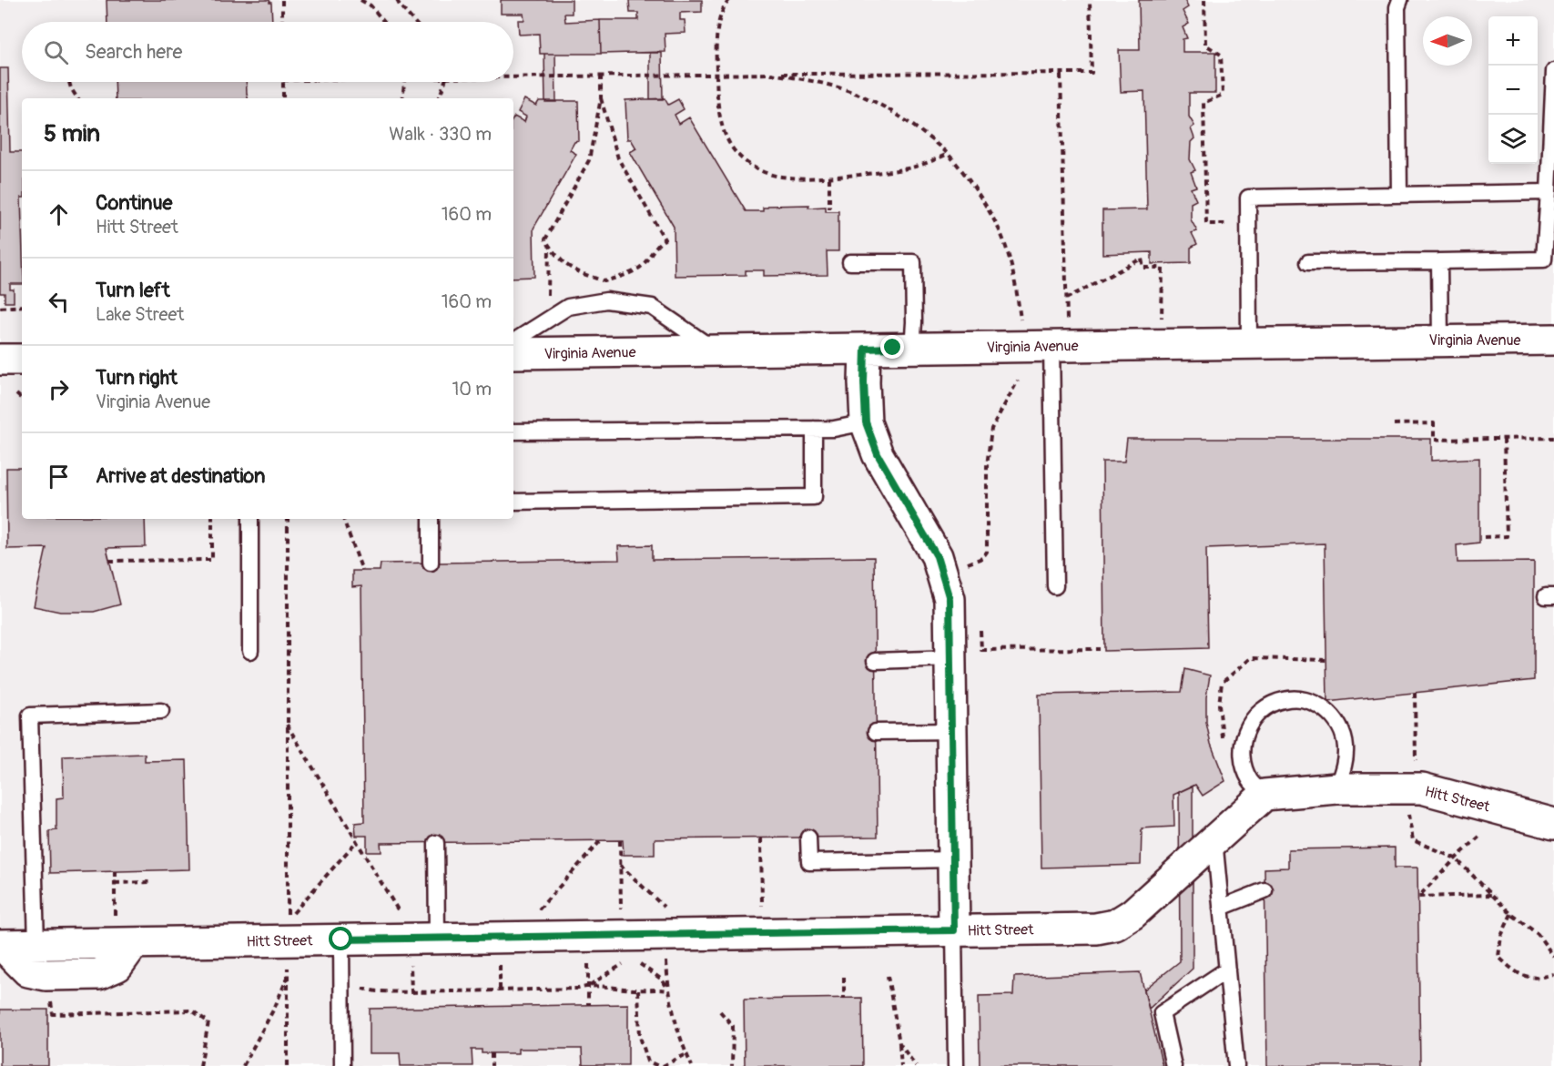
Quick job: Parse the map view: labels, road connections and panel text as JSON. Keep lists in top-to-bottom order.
{
  "streets": {
    "street": ["Virginia Avenue", "Hitt Street"]
  },
  "north": "left",
  "page": {
    "map_buttons": ["+", "−"],
    "search": "Search here",
    "heading": ["5 min", "Walk · 330 m"],
    "list": [
      ["Continue", "Hitt Street", "160 m"],
      ["Turn left", "Lake Street", "160 m"],
      ["Turn right", "Virginia Avenue", "10 m"],
      "Arrive at destination"
    ]
  }
}
